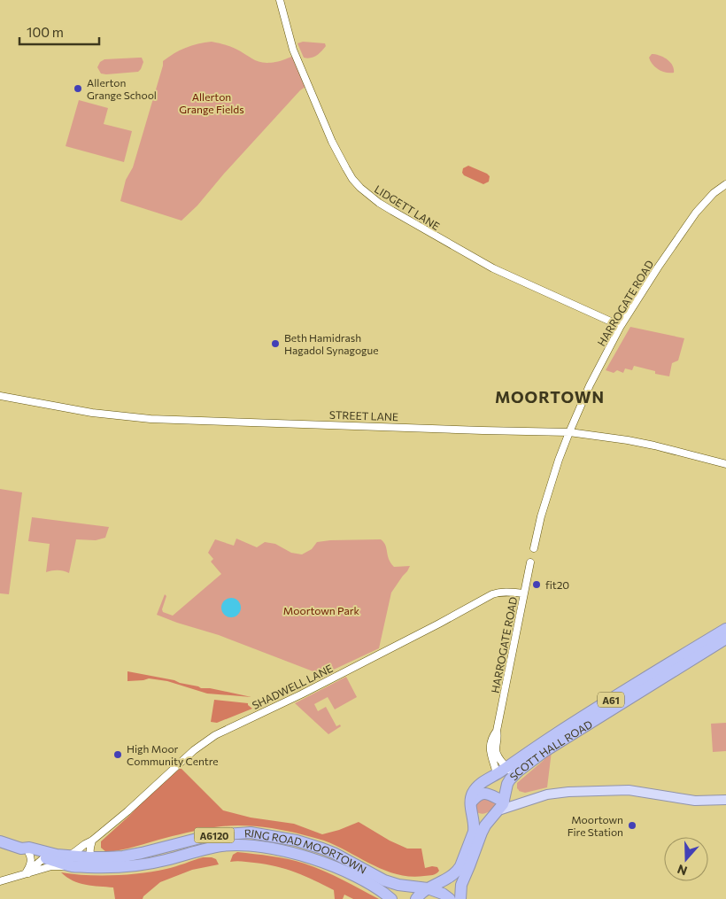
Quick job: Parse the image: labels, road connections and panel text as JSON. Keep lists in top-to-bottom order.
{
  "streets": {
    "highway": [
      "A61",
      "SCOTT HALL ROAD",
      "A6120",
      "RING ROAD MOORTOWN"
    ],
    "street": [
      "LIDGETT LANE",
      "HARROGATE ROAD",
      "STREET LANE",
      "SHADWELL LANE"
    ]
  },
  "crossings": [
    ["LIDGETT LANE", "HARROGATE ROAD"],
    ["HARROGATE ROAD", "STREET LANE"],
    ["HARROGATE ROAD", "SHADWELL LANE"],
    ["HARROGATE ROAD", "A61"],
    ["HARROGATE ROAD", "SCOTT HALL ROAD"],
    ["SHADWELL LANE", "RING ROAD MOORTOWN"],
    ["A61", "SCOTT HALL ROAD"]
  ],
  "districts": ["MOORTOWN"],
  "parks": ["Allerton Grange Fields", "Moortown Park"],
  "places": [
    "Allerton Grange School",
    "Beth Hamidrash Hagadol Synagogue",
    "fit20",
    "High Moor Community Centre",
    "Moortown Fire Station"
  ],
  "scale_bar": "100 m",
  "north": "bottom"
}
